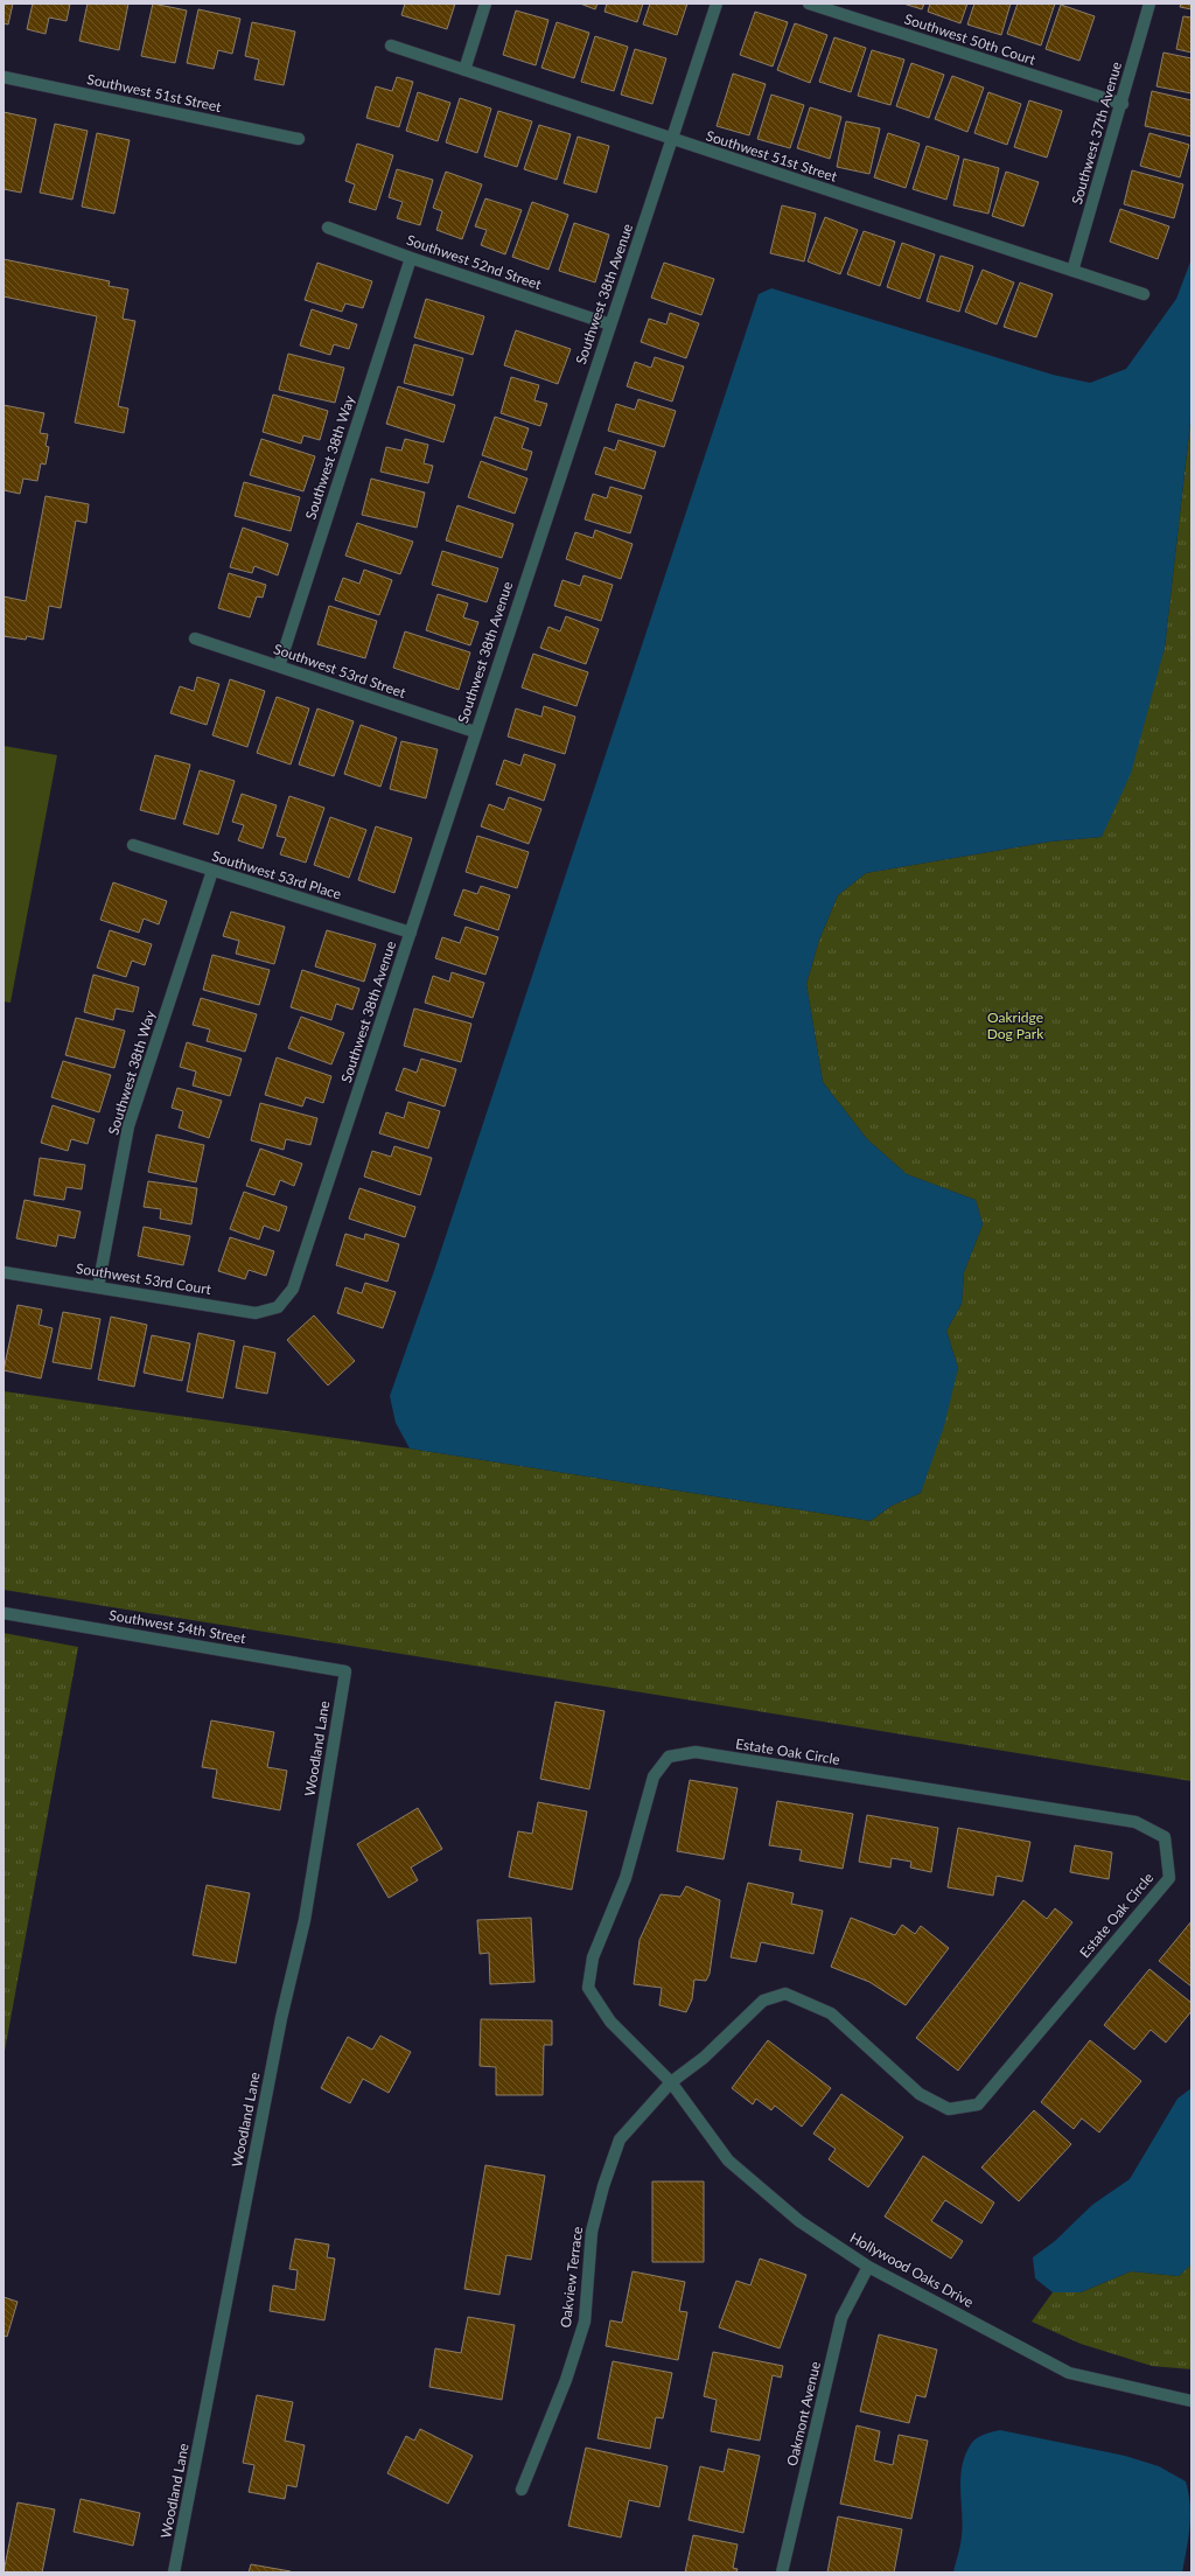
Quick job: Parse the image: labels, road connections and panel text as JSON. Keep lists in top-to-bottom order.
{
  "streets": {
    "street": [
      "Southwest 50th Court",
      "Southwest 51st Street",
      "Southwest 37th Avenue",
      "Southwest 52nd Street",
      "Southwest 38th Avenue",
      "Southwest 38th Way",
      "Southwest 53rd Street",
      "Southwest 53rd Place",
      "Southwest 53rd Court",
      "Southwest 54th Street",
      "Woodland Lane",
      "Estate Oak Circle",
      "Hollywood Oaks Drive",
      "Oakview Terrace",
      "Oakmont Avenue"
    ]
  },
  "crossings": [
    ["Southwest 50th Court", "Southwest 37th Avenue"],
    ["Southwest 51st Street", "Southwest 37th Avenue"],
    ["Southwest 51st Street", "Southwest 38th Avenue"],
    ["Southwest 52nd Street", "Southwest 38th Avenue"],
    ["Southwest 52nd Street", "Southwest 38th Way"],
    ["Southwest 38th Avenue", "Southwest 53rd Street"],
    ["Southwest 38th Avenue", "Southwest 53rd Place"],
    ["Southwest 38th Avenue", "Southwest 53rd Court"],
    ["Southwest 38th Way", "Southwest 53rd Street"],
    ["Southwest 38th Way", "Southwest 53rd Place"],
    ["Southwest 38th Way", "Southwest 53rd Court"],
    ["Southwest 54th Street", "Woodland Lane"],
    ["Estate Oak Circle", "Hollywood Oaks Drive"],
    ["Estate Oak Circle", "Oakview Terrace"],
    ["Hollywood Oaks Drive", "Oakview Terrace"],
    ["Hollywood Oaks Drive", "Oakmont Avenue"]
  ],
  "parks": ["Oakridge Dog Park"]
}
